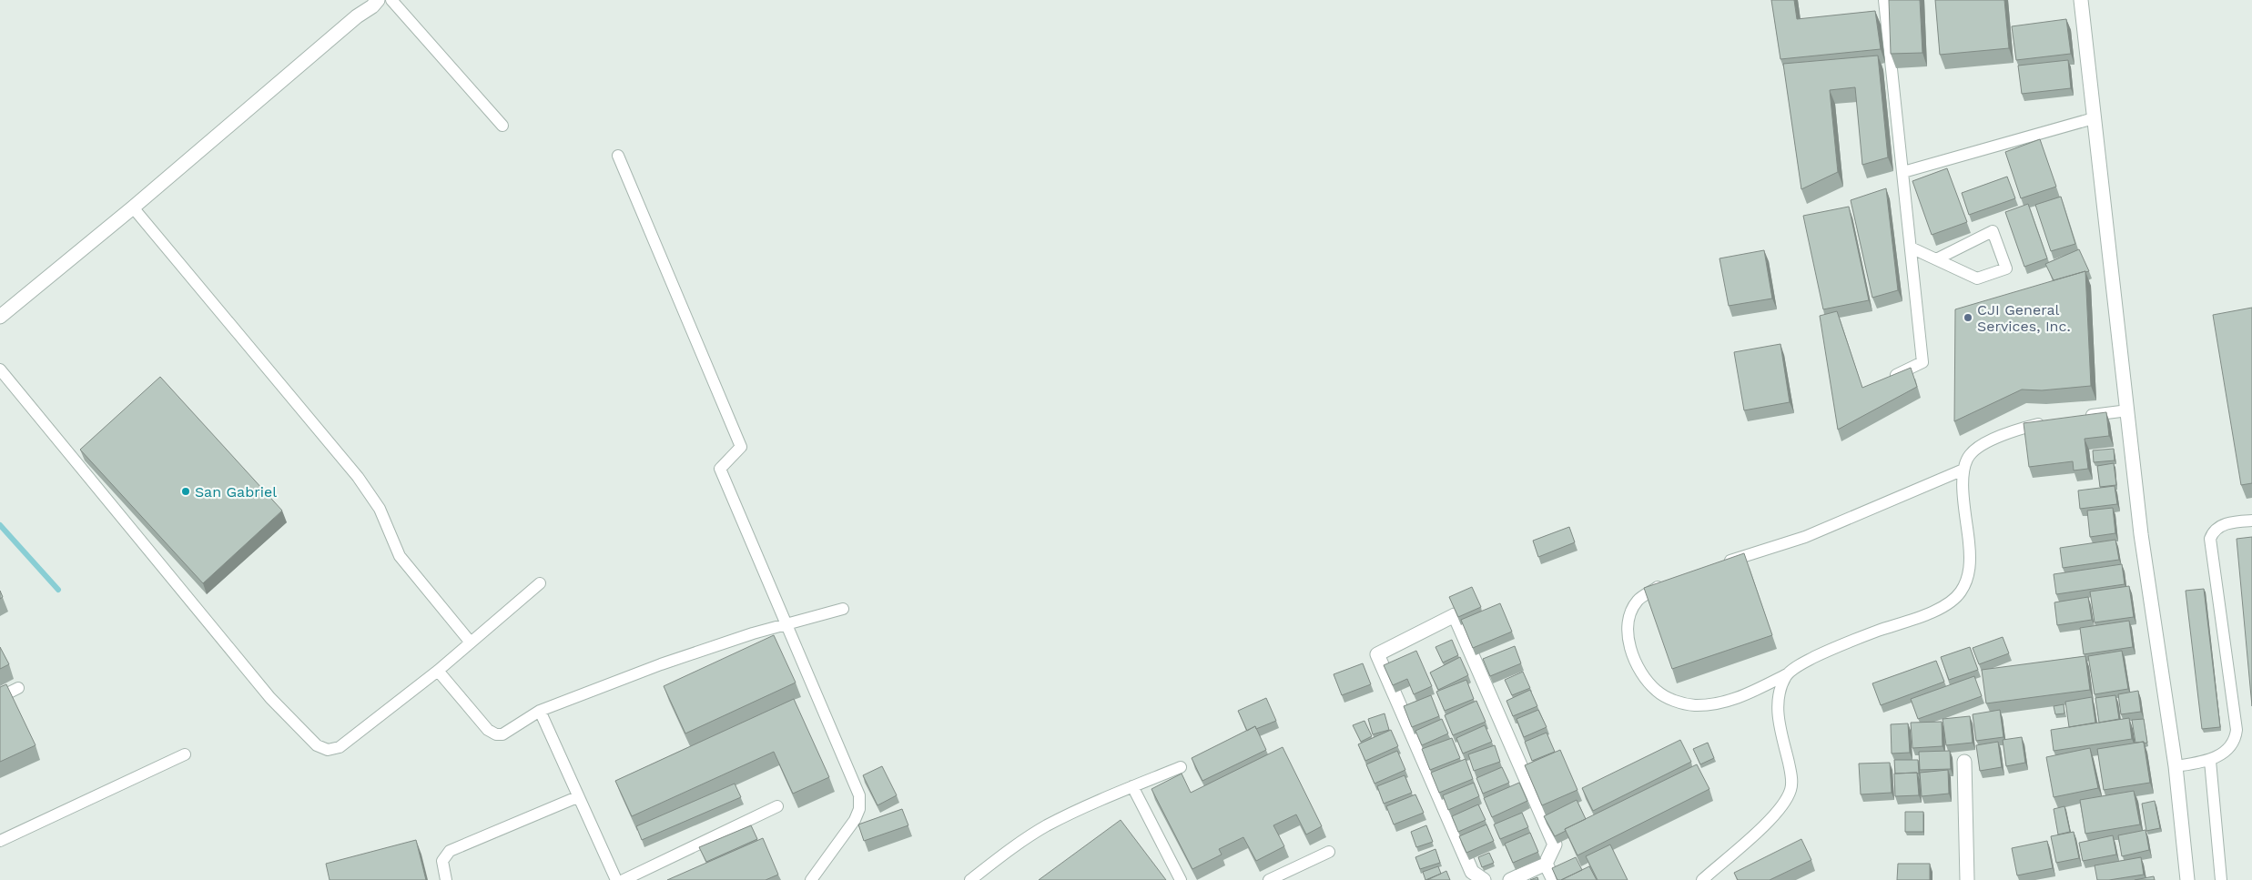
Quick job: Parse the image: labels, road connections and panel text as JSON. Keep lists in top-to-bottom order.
{
  "places": ["CJI General Services, Inc.", "San Gabriel"]
}
